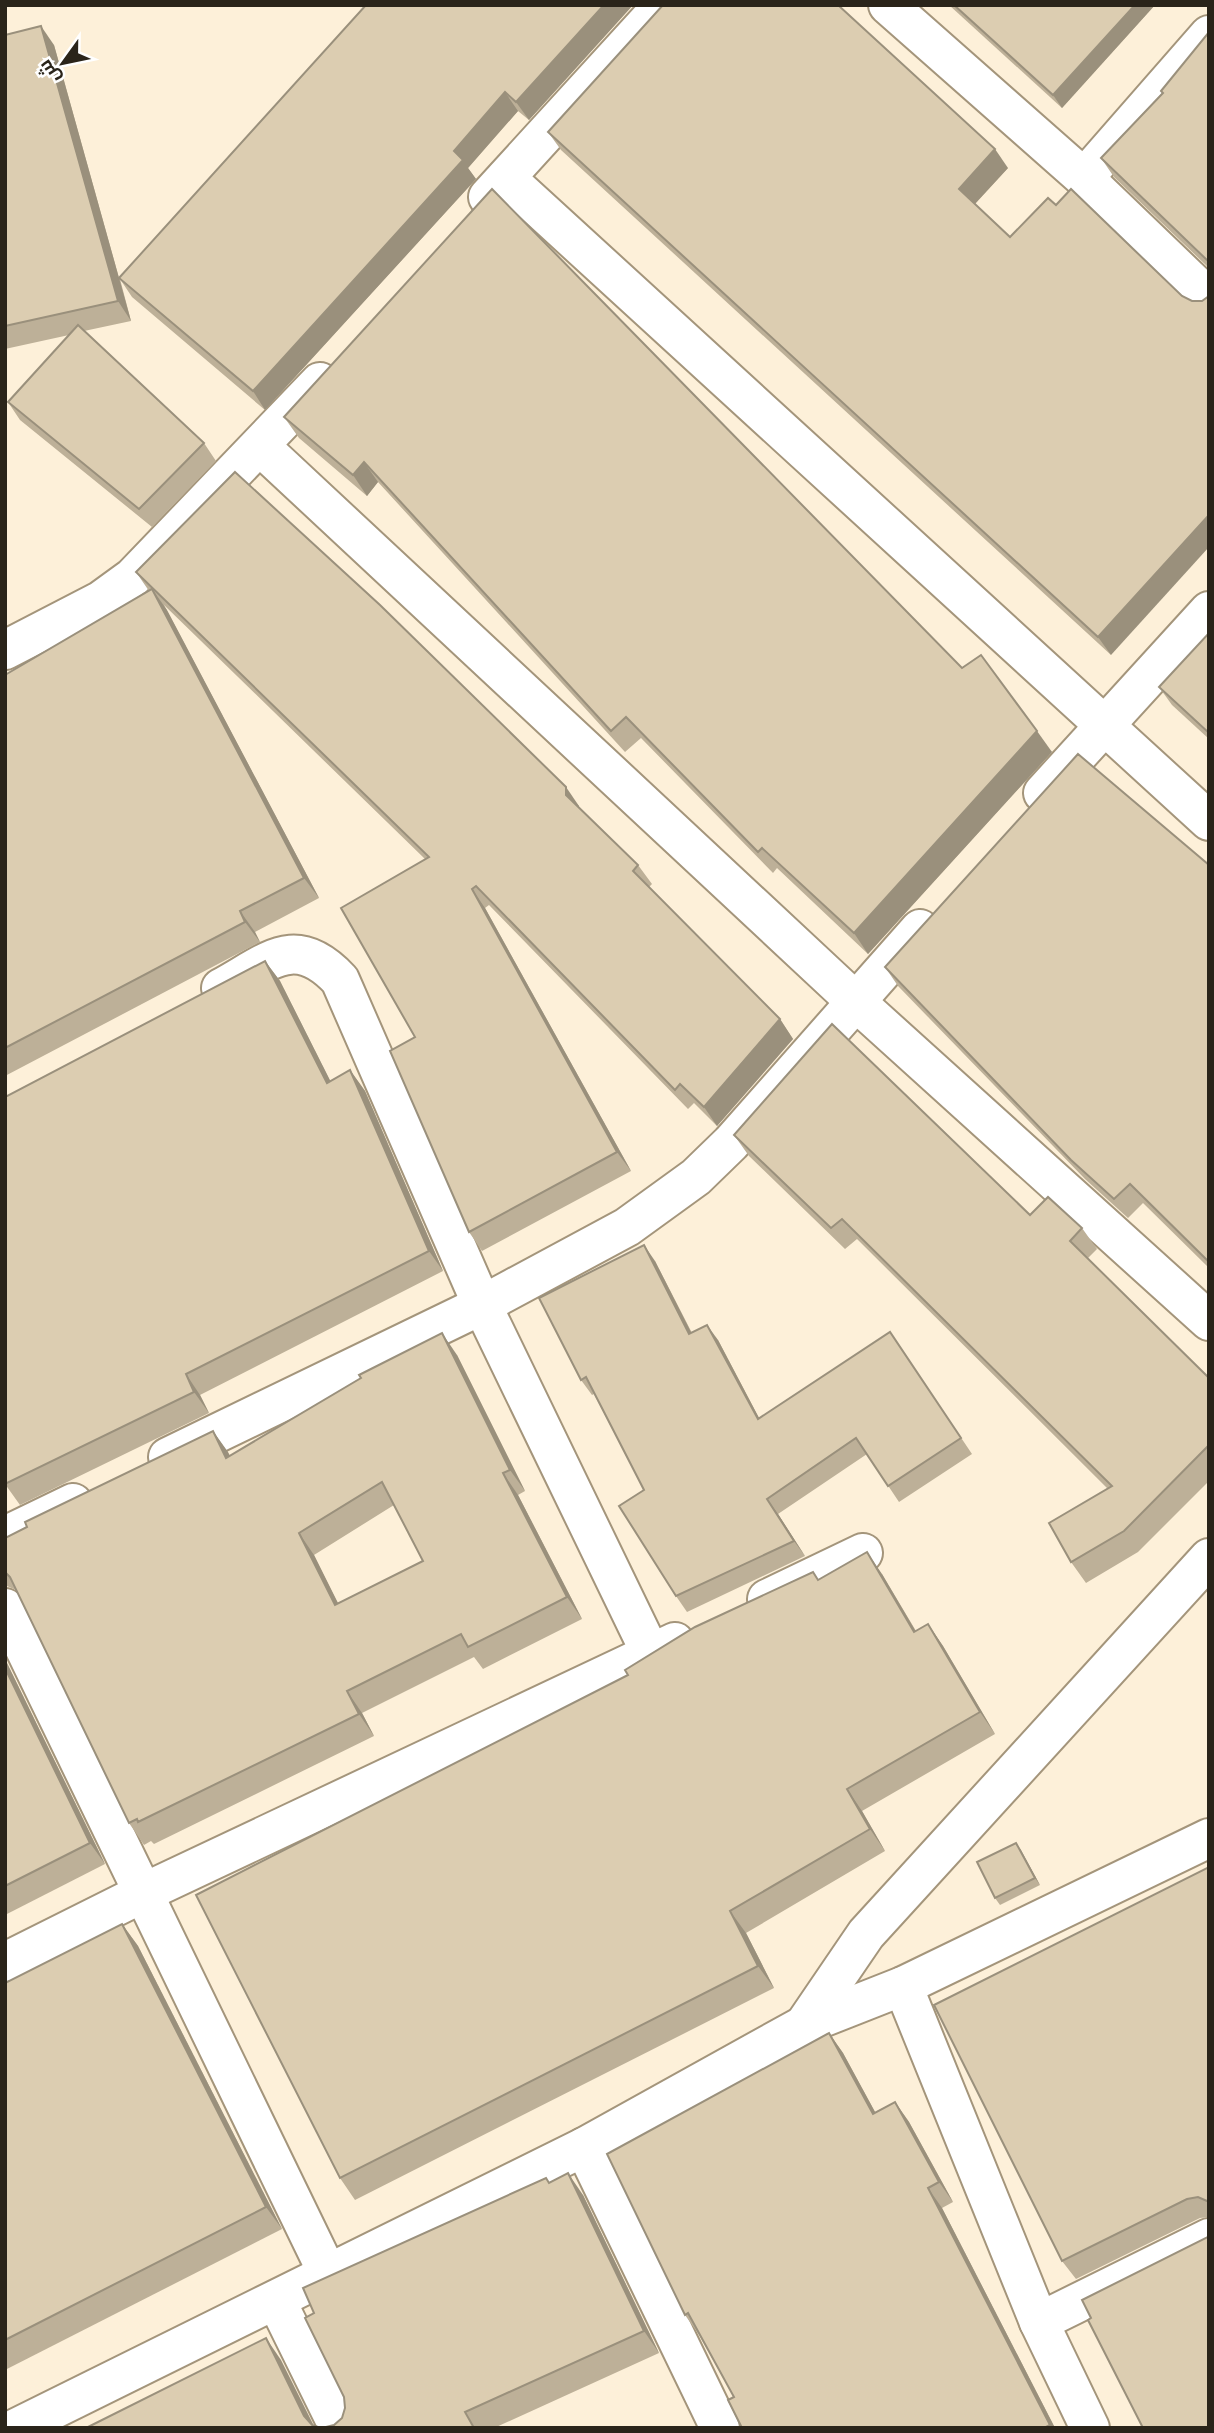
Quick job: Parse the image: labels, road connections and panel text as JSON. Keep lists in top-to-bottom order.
{
  "north": "bottom left"
}
